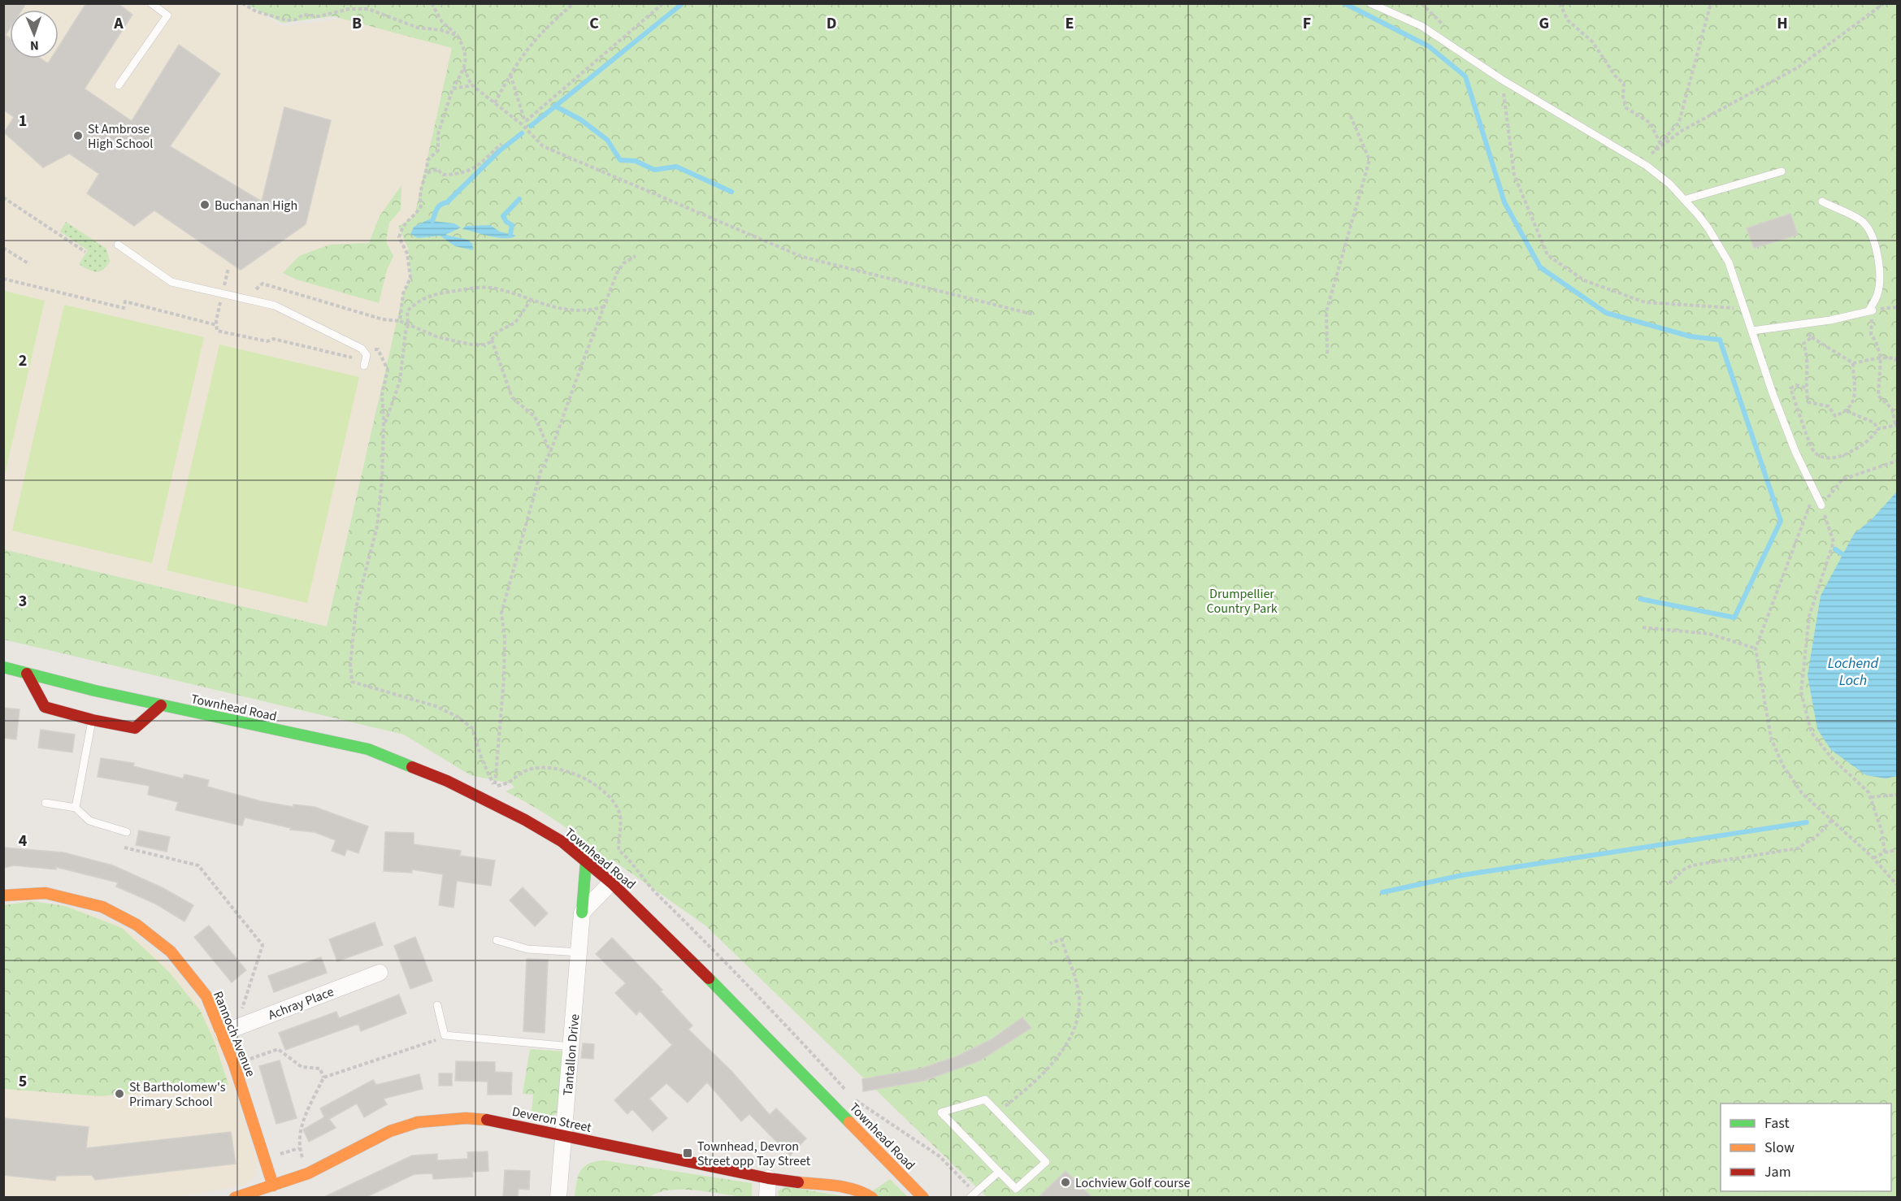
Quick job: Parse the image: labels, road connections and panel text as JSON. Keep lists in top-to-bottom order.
{
  "streets": {
    "street": [
      "Townhead Road",
      "Achray Place",
      "Rannoch Avenue",
      "Tantallon Drive",
      "Deveron Street"
    ]
  },
  "crossings": [
    ["Townhead Road", "Tantallon Drive"],
    ["Achray Place", "Rannoch Avenue"],
    ["Rannoch Avenue", "Deveron Street"],
    ["Tantallon Drive", "Deveron Street"]
  ],
  "water": ["Lochend Loch"],
  "parks": ["Drumpellier Country Park"],
  "places": {
    "other": [
      "St Ambrose High School",
      "Buchanan High",
      "St Bartholomew's Primary School",
      "Lochview Golf course"
    ],
    "transit": ["Townhead, Devron Street opp Tay Street"]
  },
  "legend": ["Fast", "Slow", "Jam"],
  "north": "bottom",
  "grid": {
    "columns": [
      "A",
      "B",
      "C",
      "D",
      "E",
      "F",
      "G",
      "H"
    ],
    "rows": [
      "1",
      "2",
      "3",
      "4",
      "5"
    ]
  }
}
